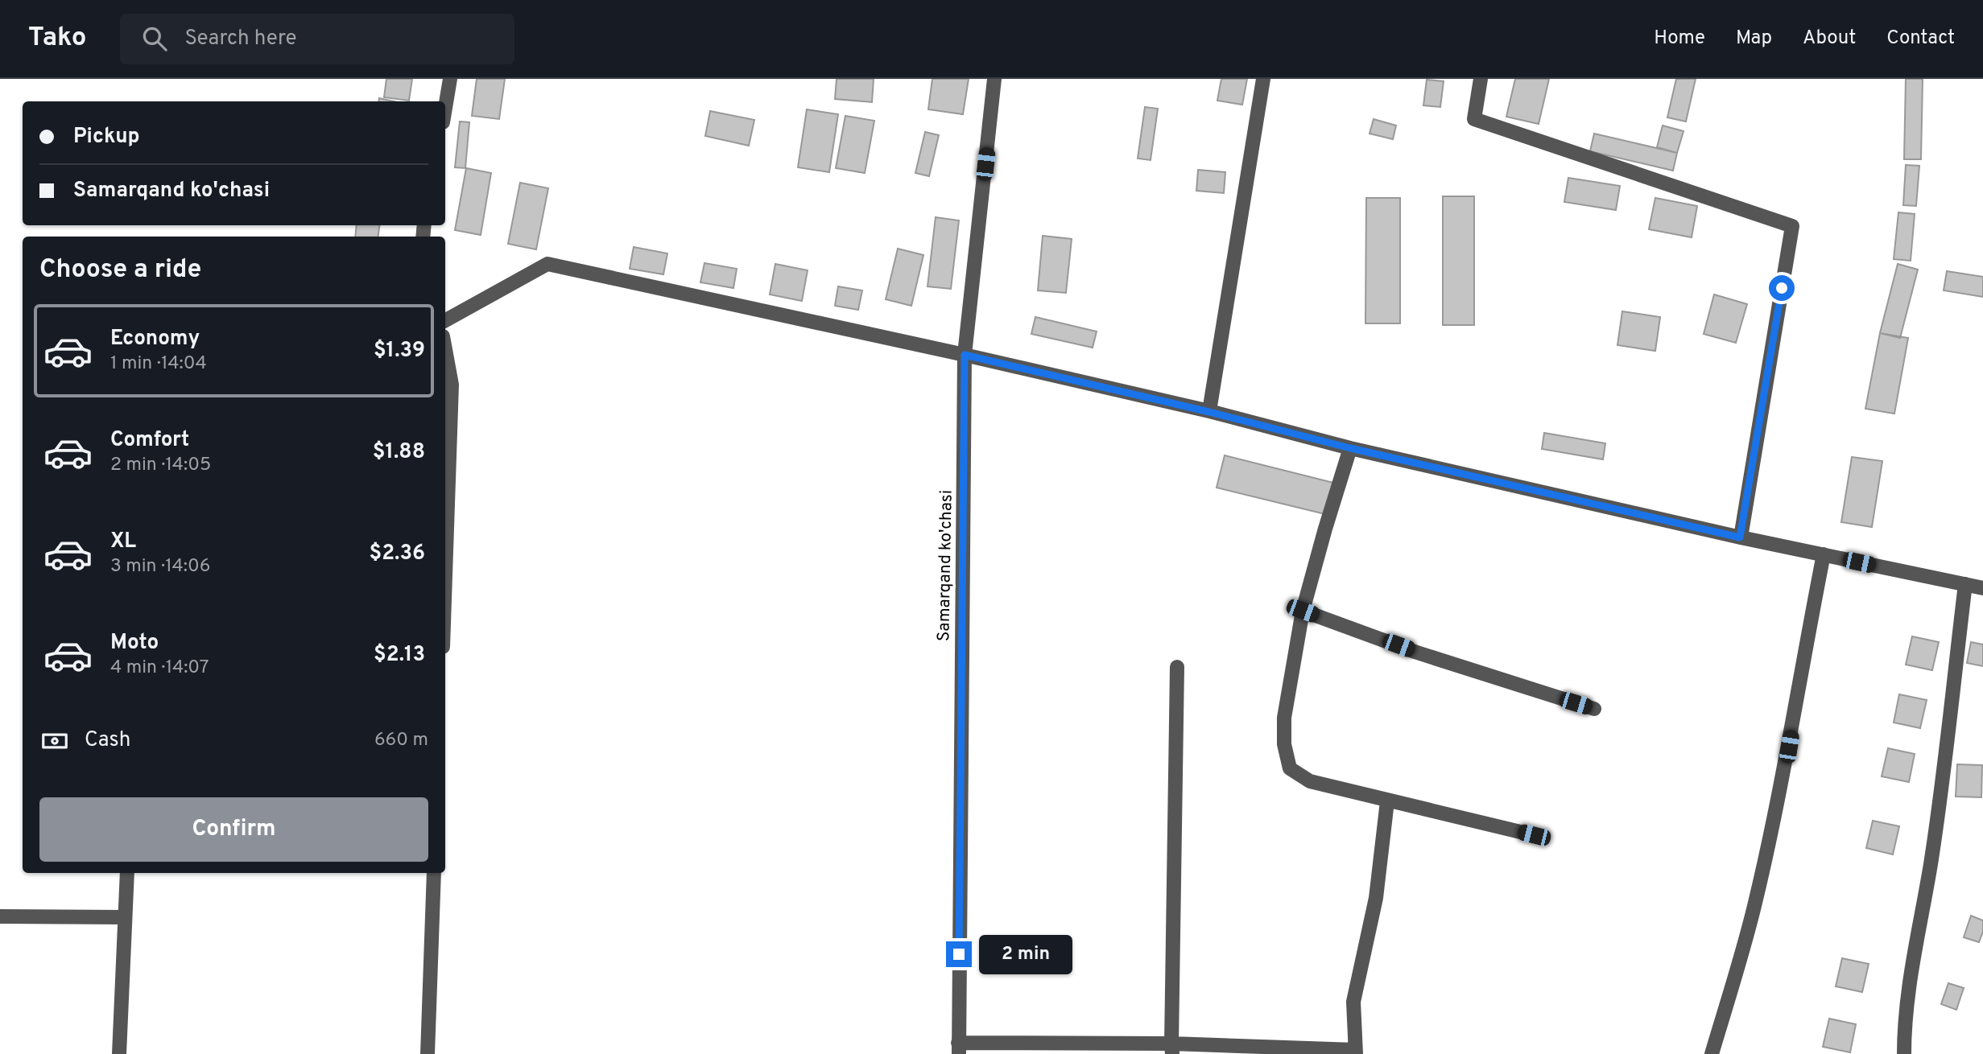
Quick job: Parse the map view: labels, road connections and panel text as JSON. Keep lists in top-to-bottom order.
{
  "streets": {
    "street": ["Samarqand ko'chasi"]
  },
  "page": {
    "header": "Tako",
    "search": "Search here",
    "nav": [
      "Home",
      "Map",
      "About",
      "Contact"
    ],
    "banner": ["Pickup", "Samarqand ko'chasi"],
    "heading": "Choose a ride",
    "list": [
      {
        "name": "Economy",
        "note": "1 min · 14:04",
        "value": "$1.39"
      },
      {
        "name": "Comfort",
        "note": "2 min · 14:05",
        "value": "$1.88"
      },
      {
        "name": "XL",
        "note": "3 min · 14:06",
        "value": "$2.36"
      },
      {
        "name": "Moto",
        "note": "4 min · 14:07",
        "value": "$2.13"
      }
    ],
    "pay": ["Cash", "660 m"],
    "buttons": "Confirm",
    "bubble": "2 min"
  }
}
